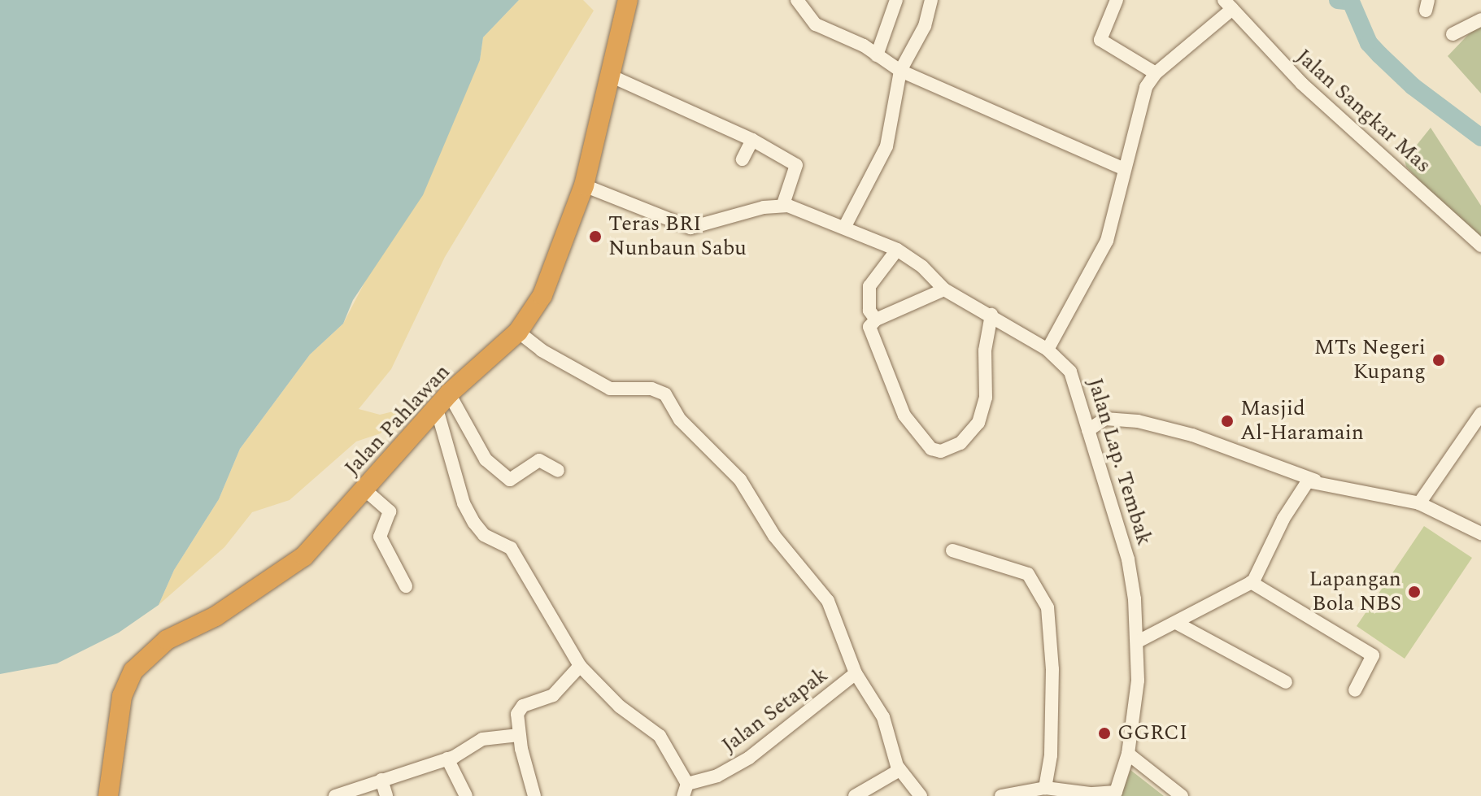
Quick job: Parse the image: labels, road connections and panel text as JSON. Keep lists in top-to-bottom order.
{
  "streets": {
    "highway": ["Jalan Pahlawan"],
    "street": ["Jalan Sangkar Mas", "Jalan Lap. Tembak", "Jalan Setapak"]
  },
  "crossings": [
    ["Jalan Pahlawan", "Jalan Setapak"]
  ],
  "places": [
    "Teras BRI Nunbaun Sabu",
    "MTs Negeri Kupang",
    "Masjid Al-Haramain",
    "Lapangan Bola NBS",
    "GGRCI"
  ]
}
